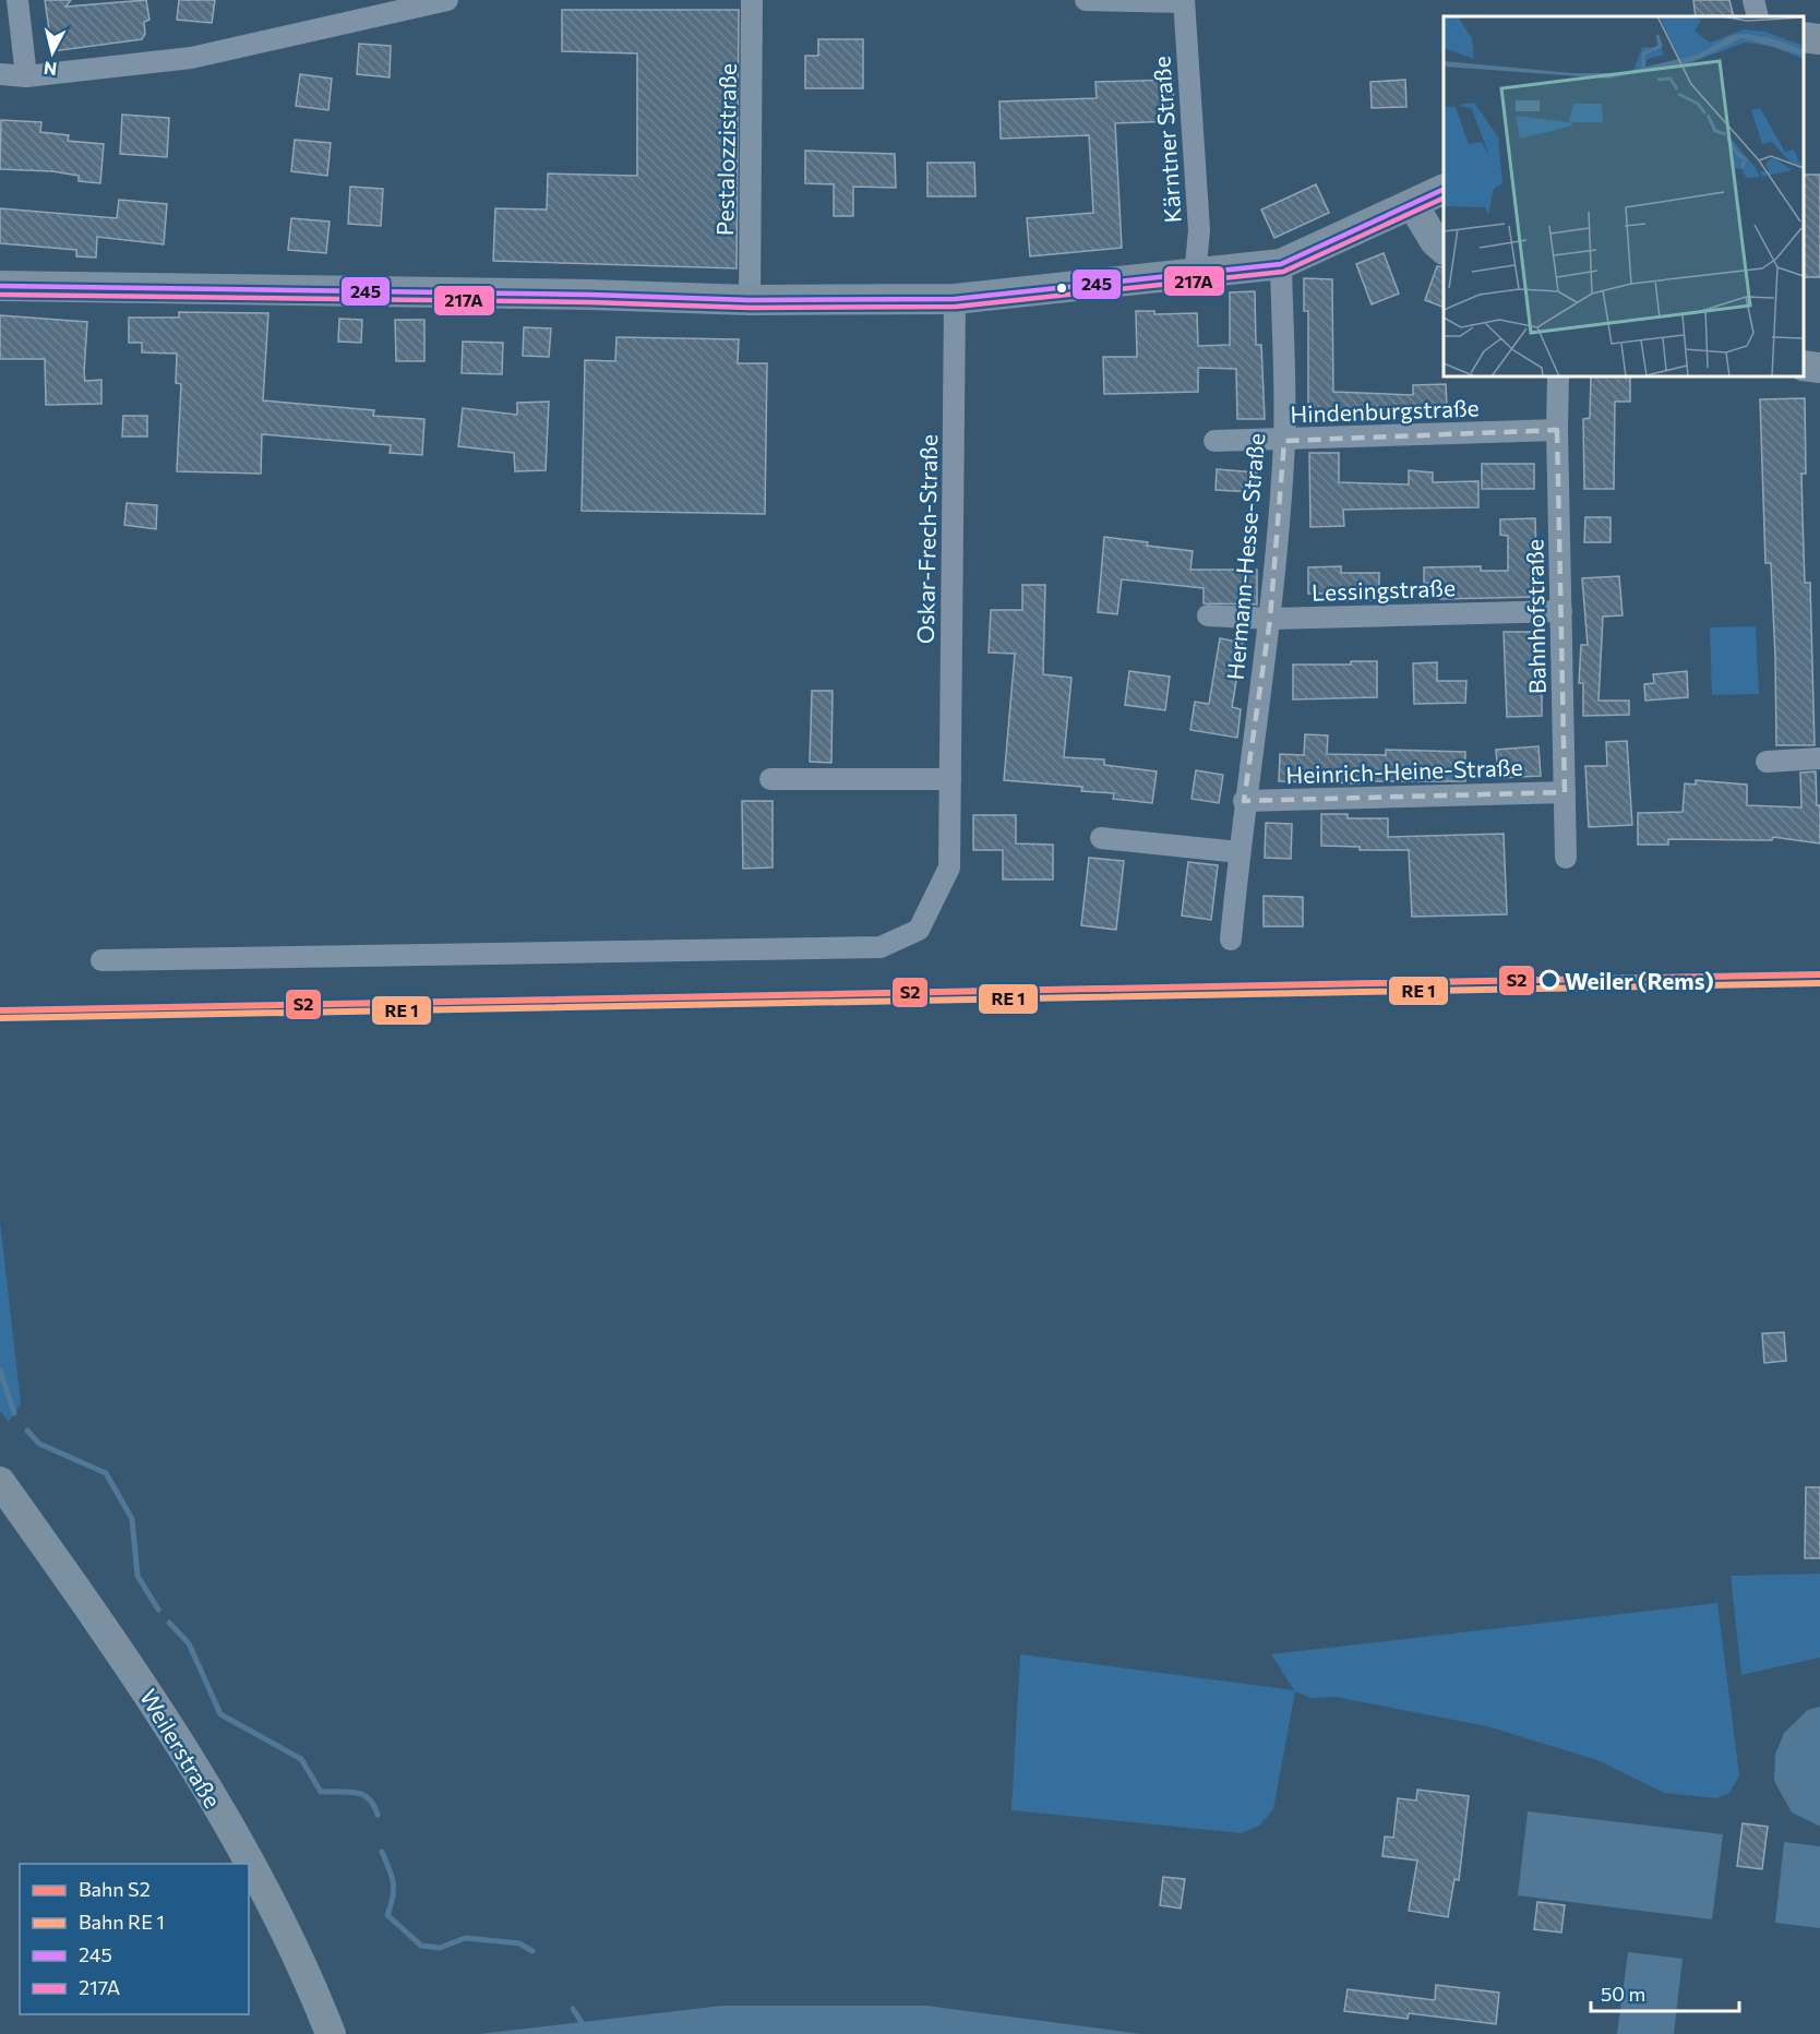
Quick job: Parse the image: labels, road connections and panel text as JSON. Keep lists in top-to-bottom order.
{
  "streets": {
    "street": [
      "Kärntner Straße",
      "Pestalozzistraße",
      "Hindenburgstraße",
      "Oskar-Frech-Straße",
      "Hermann-Hesse-Straße",
      "Lessingstraße",
      "Bahnhofstraße",
      "Heinrich-Heine-Straße",
      "Weilerstraße"
    ]
  },
  "crossings": [
    ["Hindenburgstraße", "Hermann-Hesse-Straße"],
    ["Hindenburgstraße", "Bahnhofstraße"],
    ["Hermann-Hesse-Straße", "Lessingstraße"],
    ["Hermann-Hesse-Straße", "Heinrich-Heine-Straße"],
    ["Lessingstraße", "Bahnhofstraße"],
    ["Bahnhofstraße", "Heinrich-Heine-Straße"]
  ],
  "places": ["Weiler (Rems)"],
  "lines": ["transit line 245", "transit line 217A", "rail line S2"],
  "legend": [
    "Bahn S2",
    "Bahn RE 1",
    "245",
    "217A"
  ],
  "scale_bar": "50 m",
  "north": "bottom"
}
